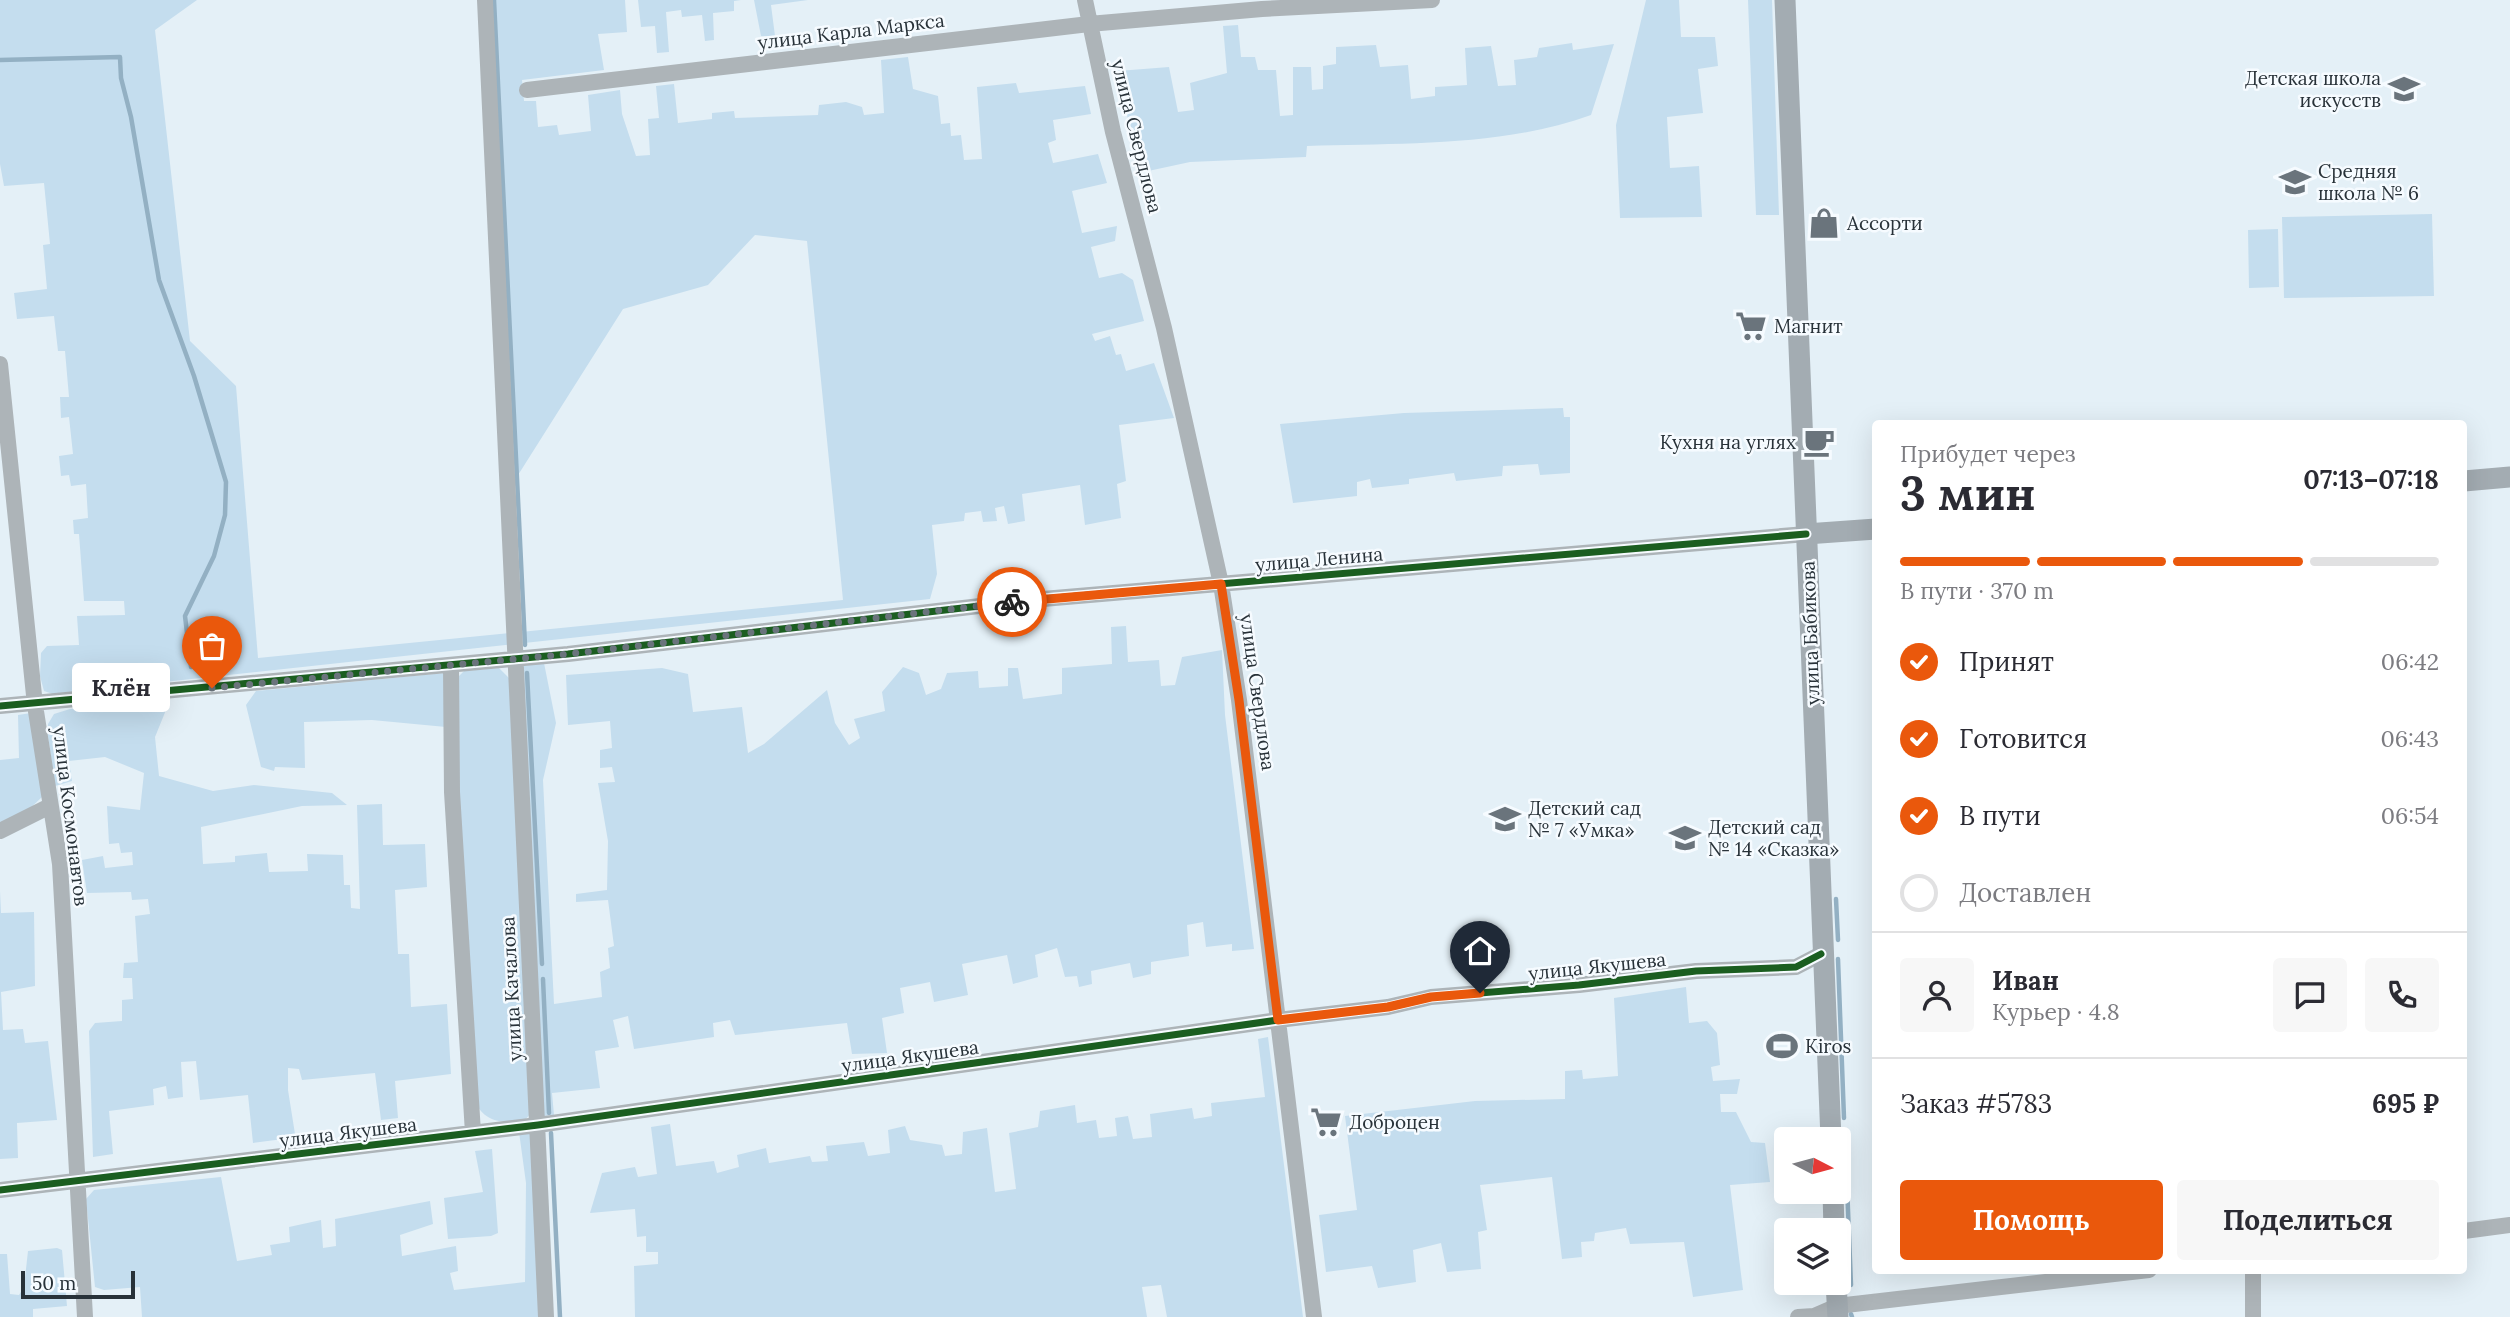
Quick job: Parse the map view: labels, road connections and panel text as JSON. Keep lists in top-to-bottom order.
{
  "streets": {
    "main road": ["улица Ленина", "улица Бабикова"],
    "street": [
      "улица Карла Маркса",
      "улица Свердлова",
      "улица Космонавтов",
      "улица Якушева",
      "улица Качалова"
    ]
  },
  "crossings": [
    ["улица Карла Маркса", "улица Свердлова"],
    ["улица Свердлова", "улица Ленина"],
    ["улица Свердлова", "улица Якушева"],
    ["улица Ленина", "улица Бабикова"],
    ["улица Ленина", "улица Космонавтов"],
    ["улица Ленина", "улица Качалова"],
    ["улица Бабикова", "улица Якушева"],
    ["улица Космонавтов", "улица Якушева"],
    ["улица Якушева", "улица Качалова"]
  ],
  "places": {
    "school or university": [
      "Детская школа искусств",
      "Средняя школа № 6",
      "Детский сад № 7 «Умка»",
      "Детский сад № 14 «Сказка»"
    ],
    "shop": ["Ассорти"],
    "supermarket": ["Магнит", "Доброцен"],
    "cafe": ["Кухня на углях"],
    "other": ["Клён"],
    "sports": ["Kiros"]
  },
  "scale_bar": "50 m",
  "north": "right",
  "page": {
    "heading": ["3 мин", "Прибудет через", "07:13–07:18"],
    "panel": [
      "Иван",
      "Курьер · 4.8",
      "Заказ #5783",
      "695 ₽"
    ],
    "bar": "В пути · 370 m",
    "list": [
      ["Принят", "06:42"],
      ["Готовится", "06:43"],
      ["В пути", "06:54"],
      "Доставлен"
    ],
    "bubble": "Клён",
    "buttons": ["Помощь", "Поделиться"],
    "scale": "50 m"
  }
}
